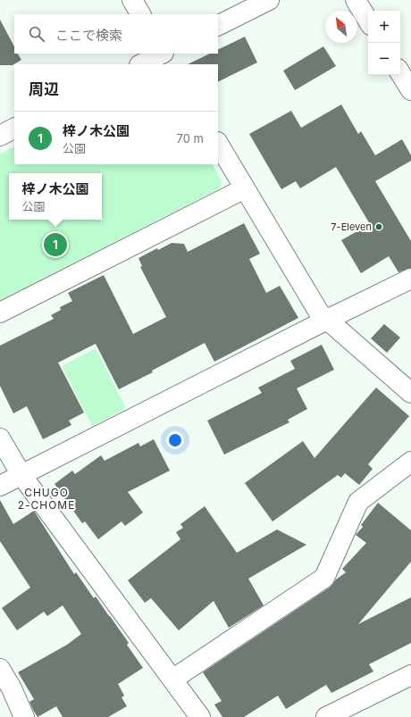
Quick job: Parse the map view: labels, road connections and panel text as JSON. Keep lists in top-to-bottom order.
{
  "districts": ["CHUGO 2-CHOME"],
  "places": ["7-Eleven"],
  "north": "top left",
  "page": {
    "map_buttons": ["+", "−"],
    "search": "ここで検索",
    "heading": "周辺",
    "list": [
      {
        "mark": "1",
        "name": "梓ノ木公園",
        "note": "公園",
        "value": "70 m"
      }
    ],
    "popup": ["梓ノ木公園", "公園"],
    "pins": "1"
  }
}
